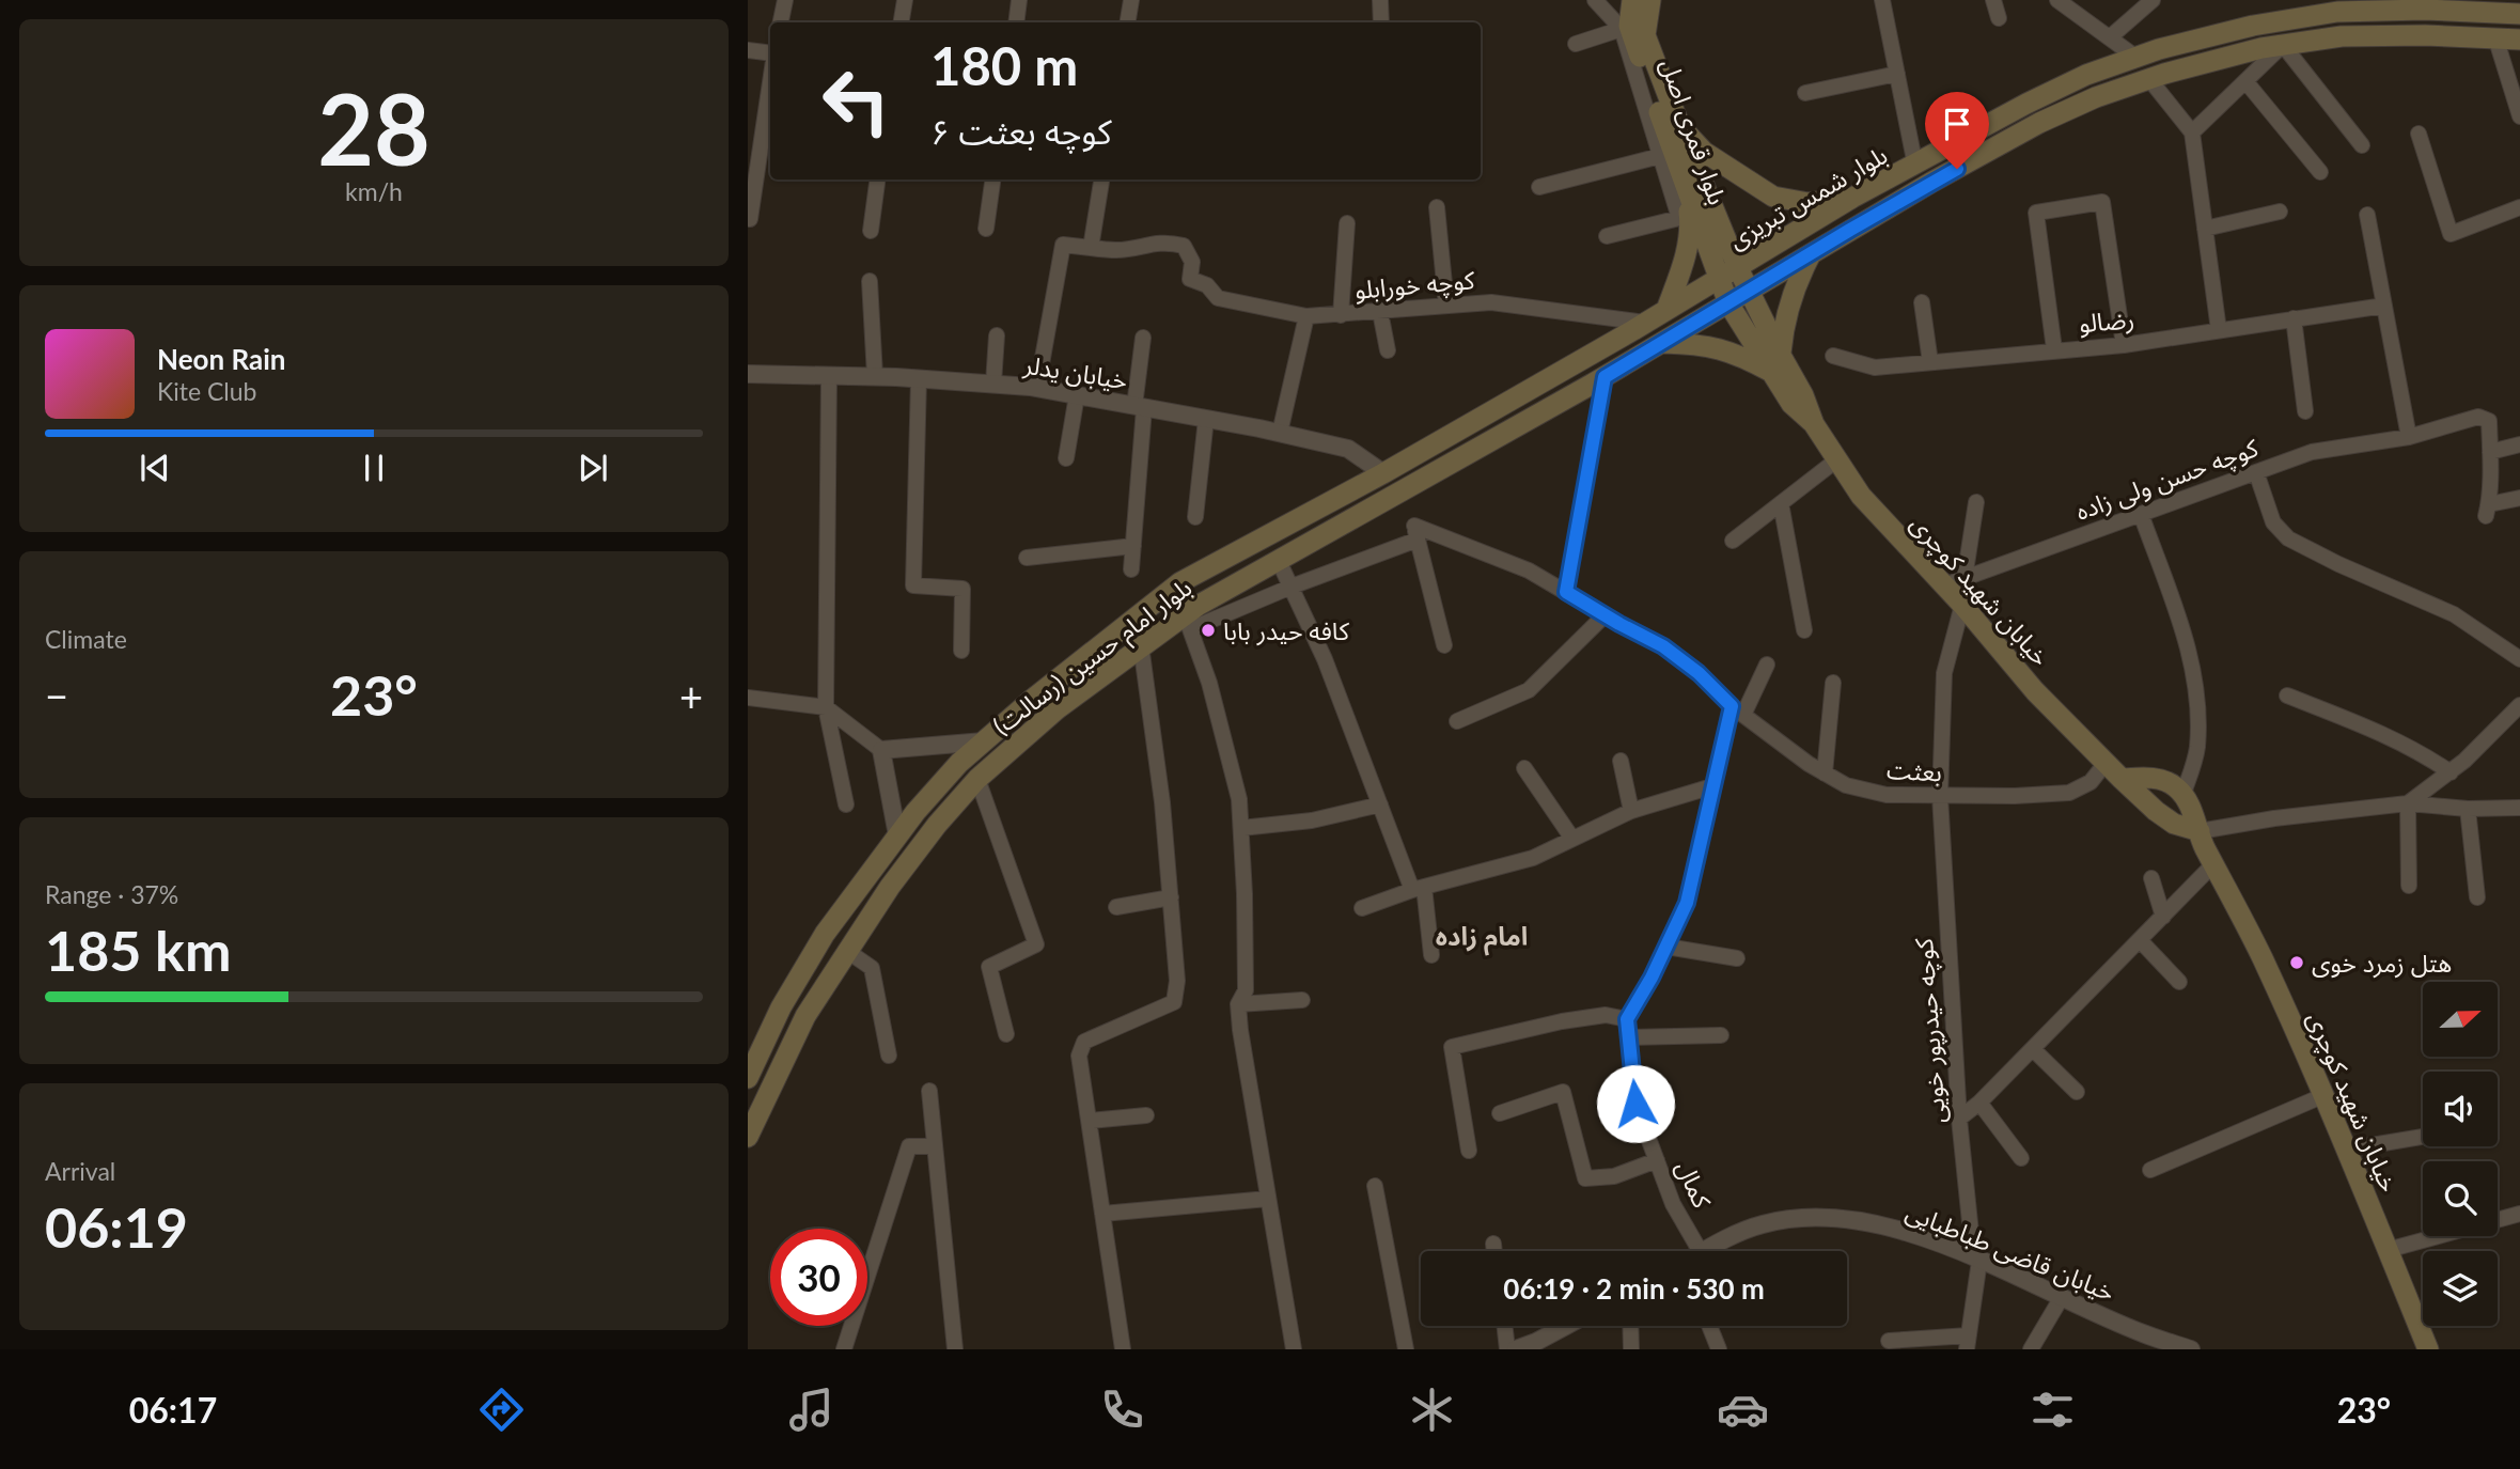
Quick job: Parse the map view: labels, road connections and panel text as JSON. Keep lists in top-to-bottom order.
{
  "streets": {
    "main road": [
      "بلوار قمری اصل",
      "بلوار شمس تبریزی",
      "خیابان شهید کوچری",
      "بلوار امام حسین (رسالت)"
    ],
    "street": [
      "کوچه خورابلو",
      "رضالو",
      "خیابان یدلر",
      "کوچه حسن ولی زاده",
      "بعثت",
      "کوچه حیدرپور خویی",
      "کمال",
      "خیابان قاضی طباطبایی"
    ]
  },
  "crossings": [
    ["بلوار قمری اصل", "بلوار شمس تبریزی"],
    ["بلوار قمری اصل", "خیابان شهید کوچری"],
    ["بلوار قمری اصل", "بلوار امام حسین (رسالت)"],
    ["بلوار شمس تبریزی", "خیابان شهید کوچری"],
    ["بلوار شمس تبریزی", "بلوار امام حسین (رسالت)"],
    ["کوچه خورابلو", "بلوار امام حسین (رسالت)"],
    ["خیابان یدلر", "بلوار امام حسین (رسالت)"],
    ["کوچه حسن ولی زاده", "خیابان شهید کوچری"],
    ["خیابان شهید کوچری", "بلوار امام حسین (رسالت)"],
    ["خیابان شهید کوچری", "بعثت"],
    ["خیابان شهید کوچری", "کوچه حیدرپور خویی"],
    ["بعثت", "کوچه حیدرپور خویی"],
    ["کوچه حیدرپور خویی", "خیابان قاضی طباطبایی"]
  ],
  "districts": ["امام زاده"],
  "places": ["کافه حیدر بابا", "هتل زمرد خوی"],
  "north": "right",
  "page": {
    "tile": [
      ["28", "km/h"],
      "Climate",
      ["Range · 37%", "185 km"],
      ["Arrival", "06:19"]
    ],
    "turn": ["180 m", "کوچه بعثت ۶"],
    "song": ["Neon Rain", "Kite Club"],
    "heat": ["−", "23°", "+"],
    "limit": "30",
    "trip": "06:19 · 2 min · 530 m",
    "tabs": ["06:17", "23°"]
  }
}
